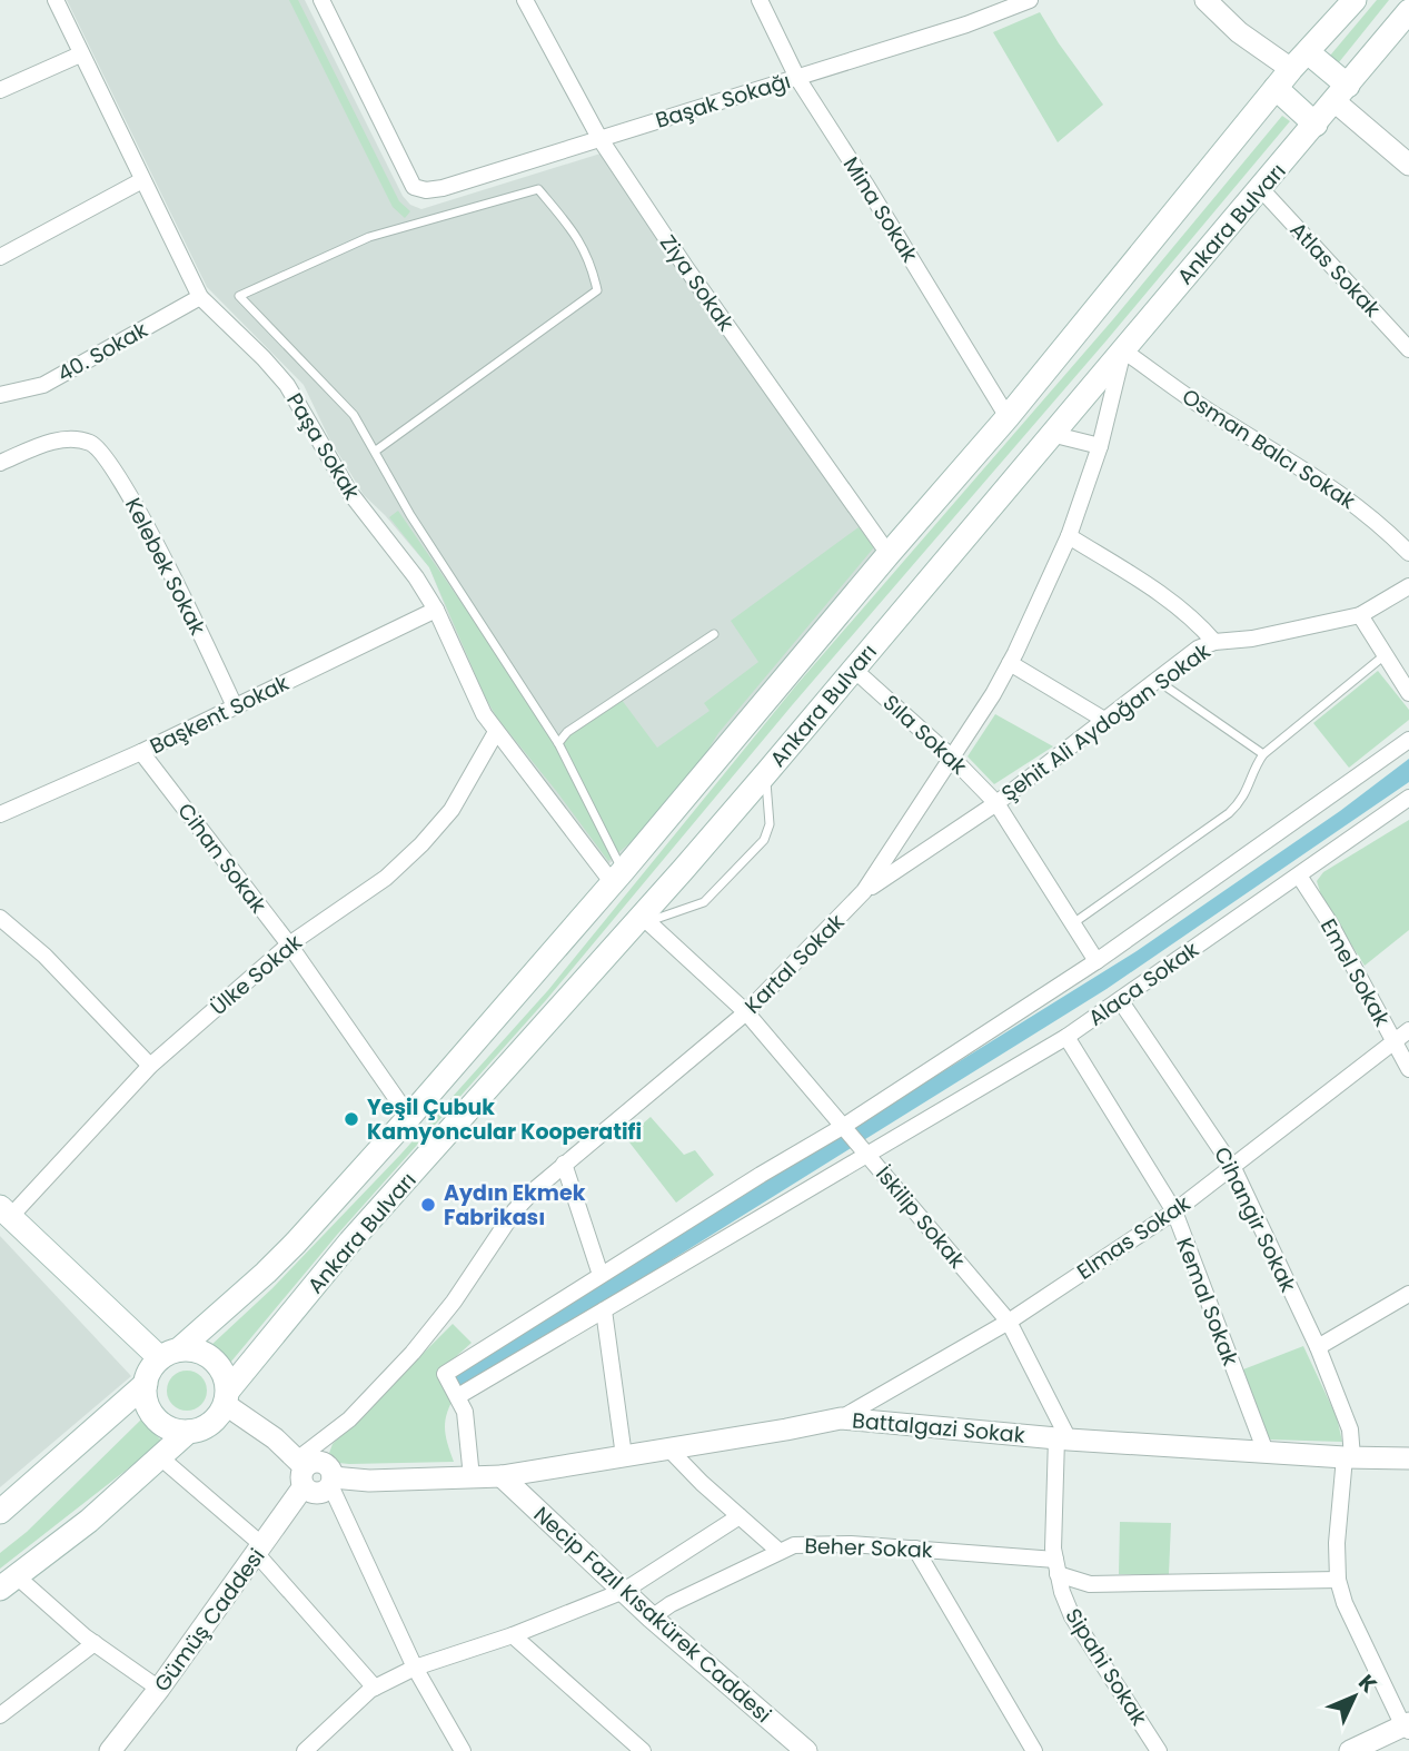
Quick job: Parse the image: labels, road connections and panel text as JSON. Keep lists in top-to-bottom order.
{
  "streets": {
    "main road": ["Ankara Bulvarı"],
    "street": [
      "Başak Sokağı",
      "Mina Sokak",
      "Atlas Sokak",
      "Ziya Sokak",
      "40. Sokak",
      "Paşa Sokak",
      "Osman Balcı Sokak",
      "Kelebek Sokak",
      "Başkent Sokak",
      "Şehit Ali Aydoğan Sokak",
      "Sıla Sokak",
      "Cihan Sokak",
      "Kartal Sokak",
      "Emel Sokak",
      "Ülke Sokak",
      "Alaca Sokak",
      "İskilip Sokak",
      "Cihangir Sokak",
      "Elmas Sokak",
      "Kemal Sokak",
      "Battalgazi Sokak",
      "Beher Sokak",
      "Necip Fazıl Kısakürek Caddesi",
      "Gümüş Caddesi",
      "Sipahi Sokak"
    ]
  },
  "crossings": [
    ["Başak Sokağı", "Mina Sokak"],
    ["Başak Sokağı", "Ziya Sokak"],
    ["Mina Sokak", "Ankara Bulvarı"],
    ["Ankara Bulvarı", "Atlas Sokak"],
    ["Ankara Bulvarı", "Ziya Sokak"],
    ["Ankara Bulvarı", "Paşa Sokak"],
    ["Ankara Bulvarı", "Osman Balcı Sokak"],
    ["Ankara Bulvarı", "Sıla Sokak"],
    ["Ankara Bulvarı", "Cihan Sokak"],
    ["Ankara Bulvarı", "Kartal Sokak"],
    ["40. Sokak", "Paşa Sokak"],
    ["Paşa Sokak", "Başkent Sokak"],
    ["Paşa Sokak", "Ülke Sokak"],
    ["Osman Balcı Sokak", "Kartal Sokak"],
    ["Kelebek Sokak", "Başkent Sokak"],
    ["Başkent Sokak", "Cihan Sokak"],
    ["Şehit Ali Aydoğan Sokak", "Sıla Sokak"],
    ["Şehit Ali Aydoğan Sokak", "Kartal Sokak"],
    ["Sıla Sokak", "Kartal Sokak"],
    ["Cihan Sokak", "Ülke Sokak"],
    ["Kartal Sokak", "İskilip Sokak"],
    ["Kartal Sokak", "Battalgazi Sokak"],
    ["Kartal Sokak", "Gümüş Caddesi"],
    ["Emel Sokak", "Alaca Sokak"],
    ["Emel Sokak", "Elmas Sokak"],
    ["Alaca Sokak", "İskilip Sokak"],
    ["Alaca Sokak", "Cihangir Sokak"],
    ["Alaca Sokak", "Kemal Sokak"],
    ["İskilip Sokak", "Elmas Sokak"],
    ["İskilip Sokak", "Battalgazi Sokak"],
    ["İskilip Sokak", "Sipahi Sokak"],
    ["Cihangir Sokak", "Elmas Sokak"],
    ["Cihangir Sokak", "Battalgazi Sokak"],
    ["Cihangir Sokak", "Beher Sokak"],
    ["Elmas Sokak", "Kemal Sokak"],
    ["Elmas Sokak", "Battalgazi Sokak"],
    ["Kemal Sokak", "Battalgazi Sokak"],
    ["Battalgazi Sokak", "Necip Fazıl Kısakürek Caddesi"],
    ["Battalgazi Sokak", "Gümüş Caddesi"],
    ["Battalgazi Sokak", "Sipahi Sokak"],
    ["Beher Sokak", "Necip Fazıl Kısakürek Caddesi"],
    ["Beher Sokak", "Sipahi Sokak"]
  ],
  "places": ["Yeşil Çubuk Kamyoncular Kooperatifi", "Aydın Ekmek Fabrikası"],
  "north": "top right"
}
